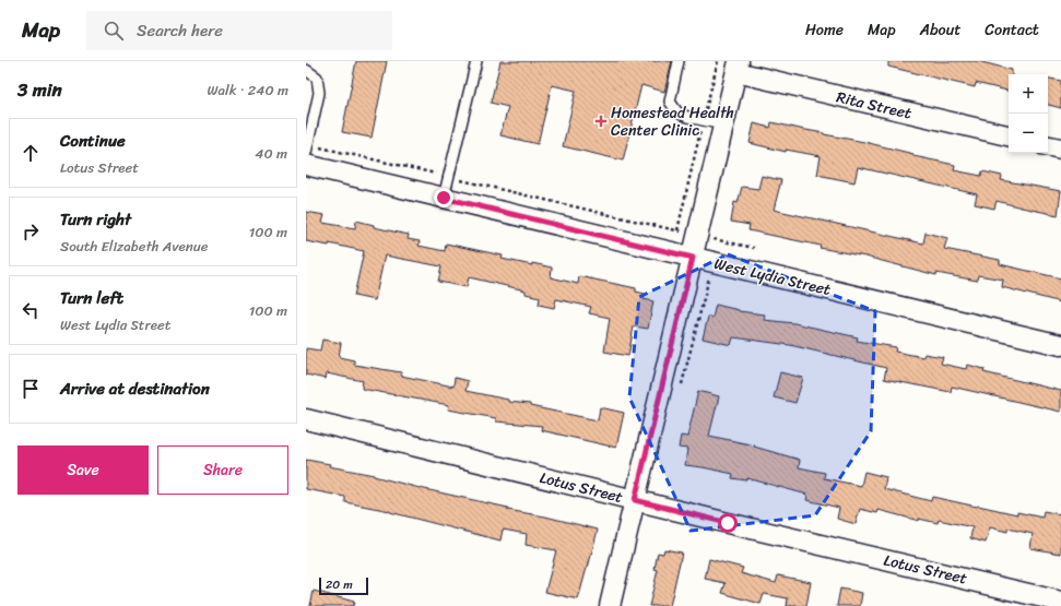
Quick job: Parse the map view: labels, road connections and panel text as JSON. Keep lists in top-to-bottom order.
{
  "streets": {
    "street": ["Rita Street", "West Lydia Street", "Lotus Street"]
  },
  "places": {
    "health": ["Homestead Health Center Clinic"]
  },
  "scale_bar": "20 m",
  "page": {
    "header": "Map",
    "search": "Search here",
    "nav": [
      "Home",
      "Map",
      "About",
      "Contact"
    ],
    "heading": ["3 min", "Walk · 240 m"],
    "map_buttons": ["+", "−"],
    "list": [
      ["Continue", "Lotus Street", "40 m"],
      ["Turn right", "South Elizabeth Avenue", "100 m"],
      ["Turn left", "West Lydia Street", "100 m"],
      "Arrive at destination"
    ],
    "buttons": ["Save", "Share"],
    "scale": "20 m"
  }
}
